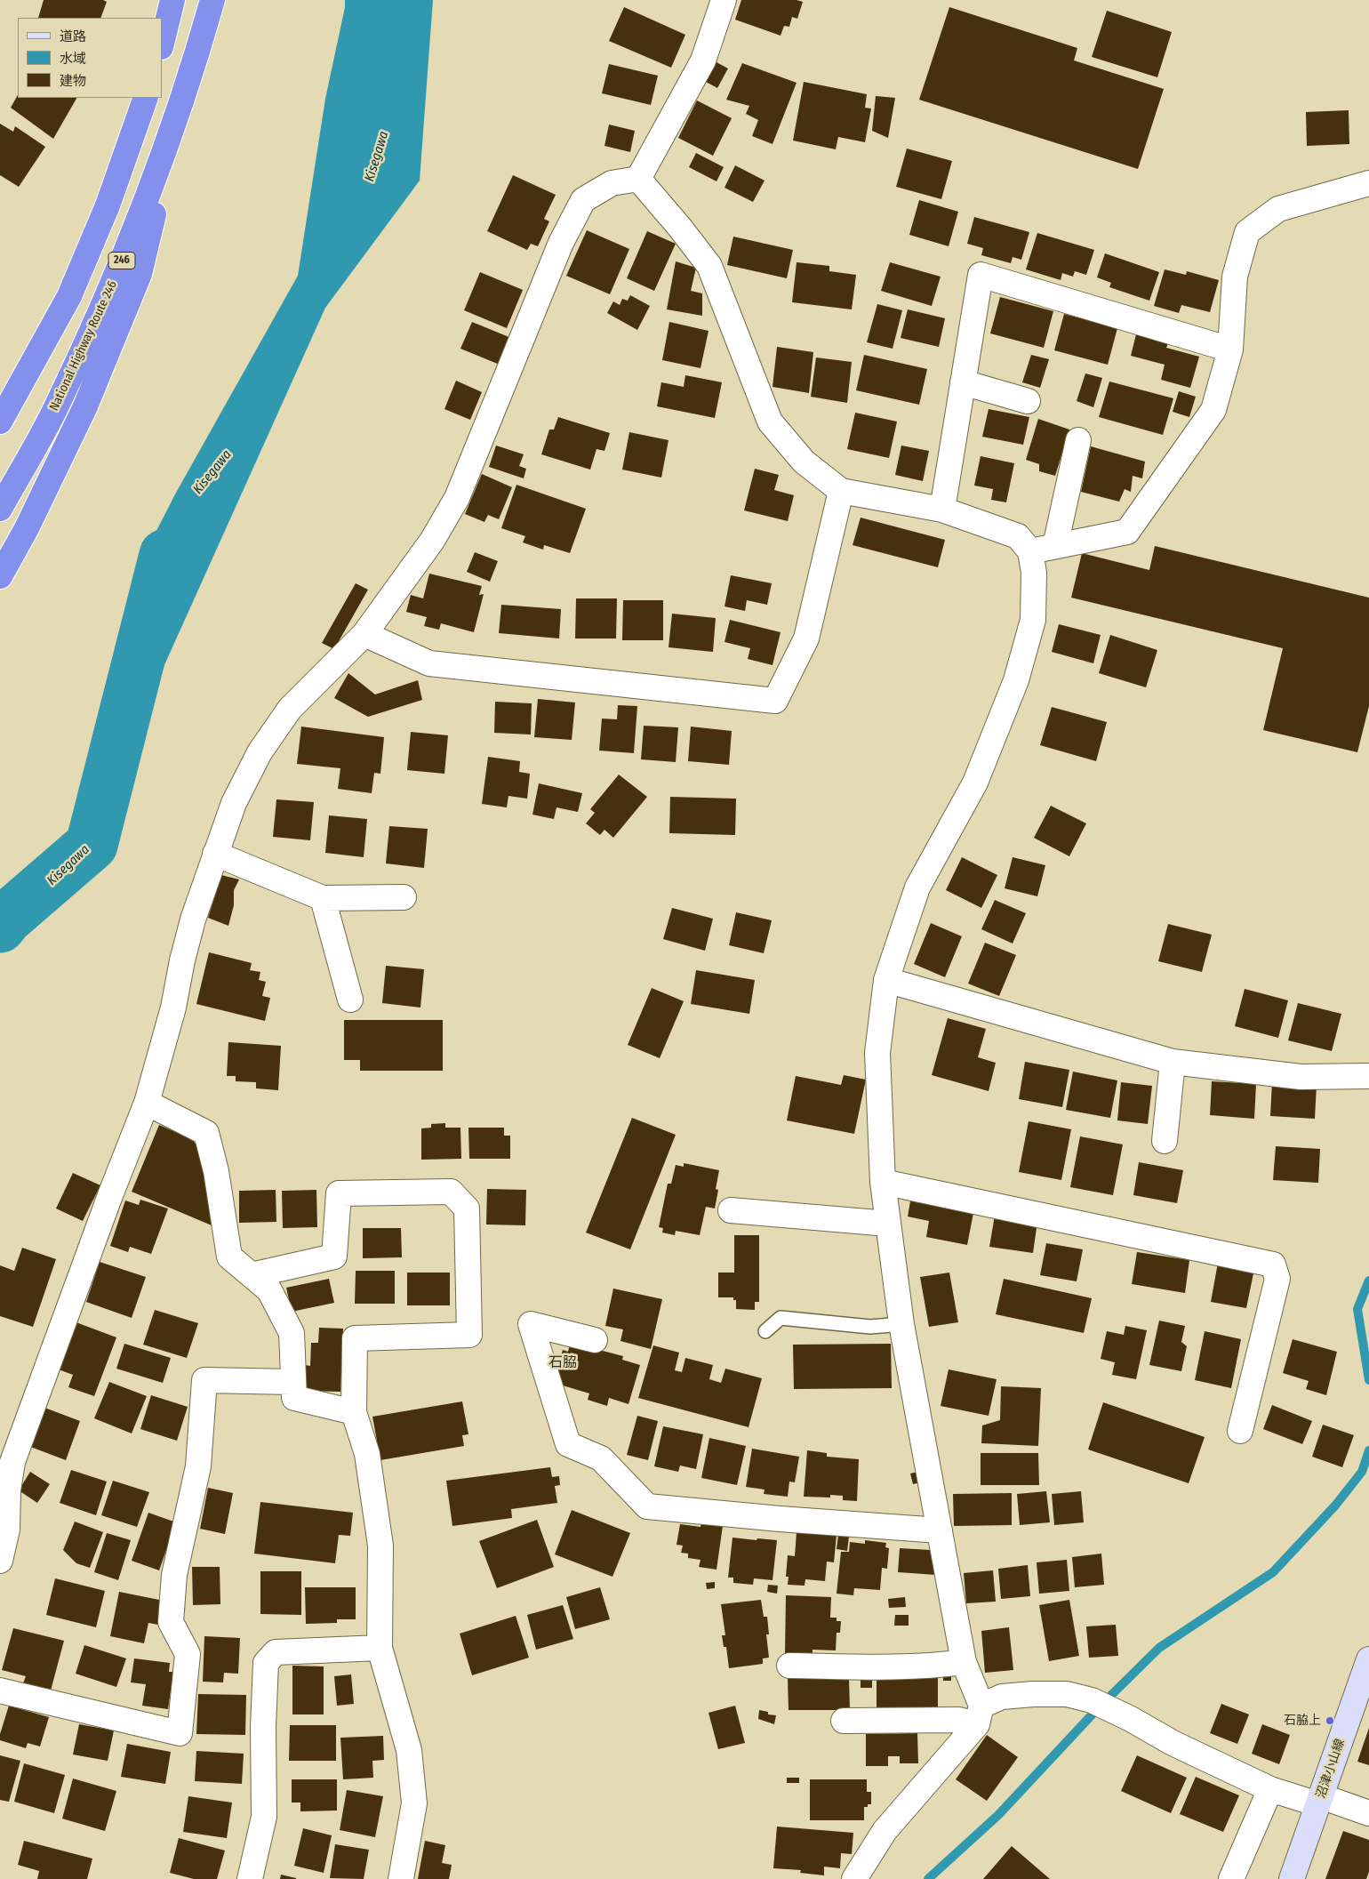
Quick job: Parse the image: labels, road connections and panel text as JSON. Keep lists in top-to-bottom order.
{
  "streets": {
    "highway": ["246", "National Highway Route 246"],
    "main road": ["沼津小山線"]
  },
  "districts": ["石脇"],
  "water": ["Kisegawa"],
  "places": ["石脇上"],
  "legend": ["道路", "水域", "建物"]
}
